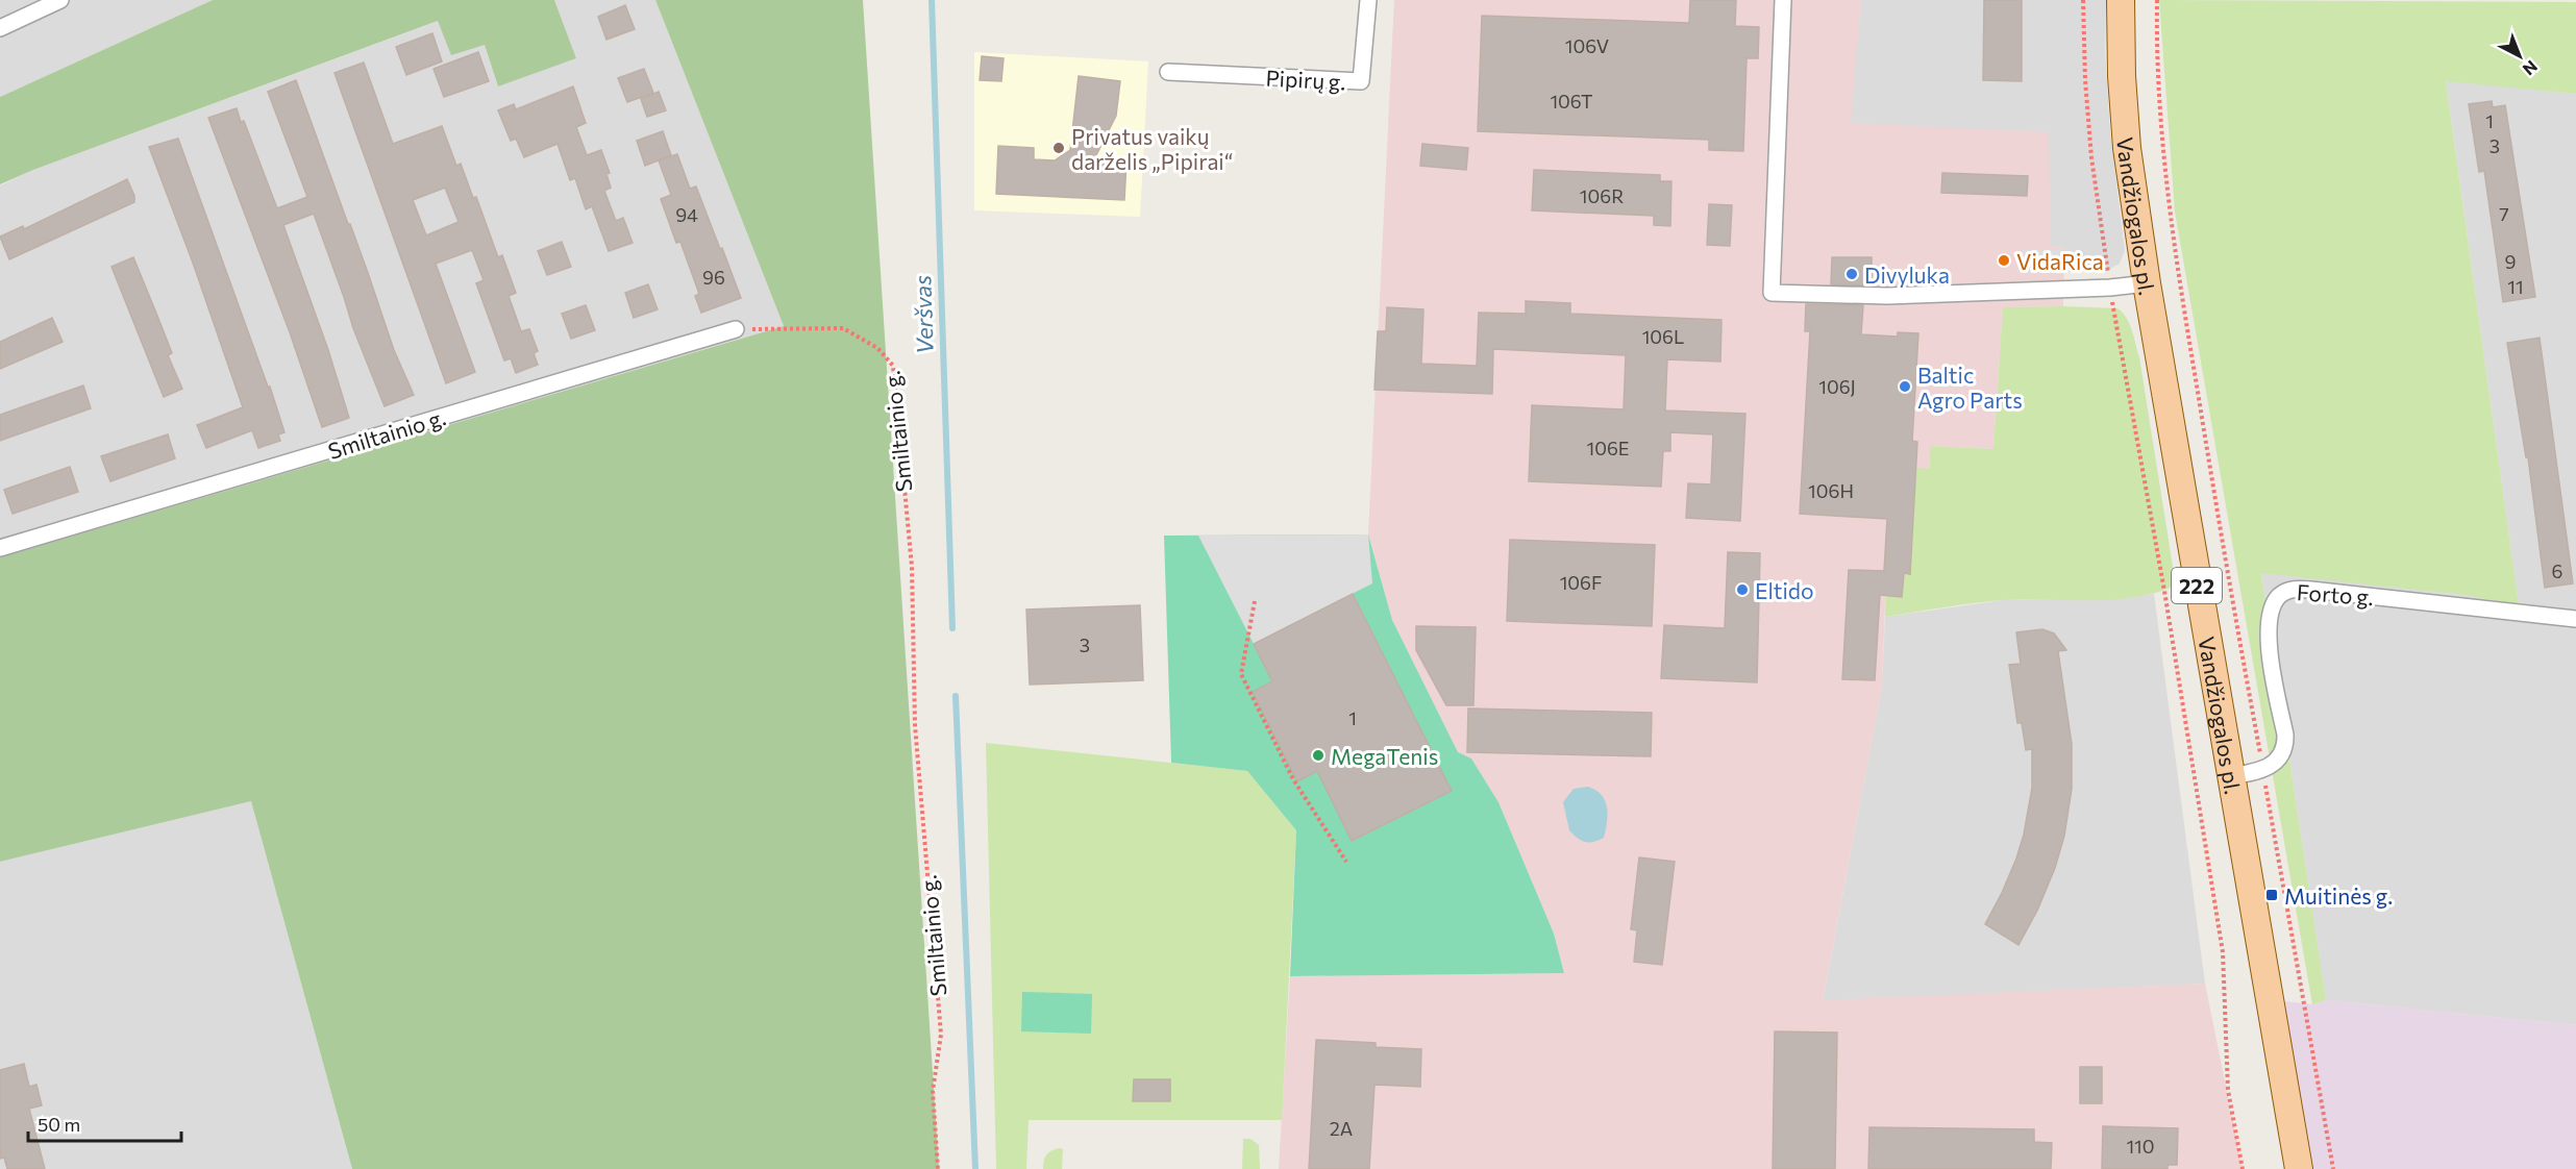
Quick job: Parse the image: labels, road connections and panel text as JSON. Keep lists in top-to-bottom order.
{
  "streets": {
    "main road": ["Vandžiogalos pl.", "222"],
    "street": ["Pipirų g.", "Smiltainio g.", "Forto g."]
  },
  "water": ["Veršvas"],
  "places": {
    "other": [
      "Privatus vaikų darželis „Pipirai“",
      "VidaRica",
      "Divyluka",
      "Baltic Agro Parts",
      "Eltido",
      "MegaTenis"
    ],
    "transit": ["Muitinės g."]
  },
  "house_numbers": [
    "106V",
    "106T",
    "1",
    "3",
    "106R",
    "7",
    "94",
    "9",
    "96",
    "11",
    "106L",
    "106J",
    "106E",
    "106H",
    "6",
    "106F",
    "3",
    "1",
    "2A",
    "110"
  ],
  "scale_bar": "50 m",
  "north": "bottom right"
}
